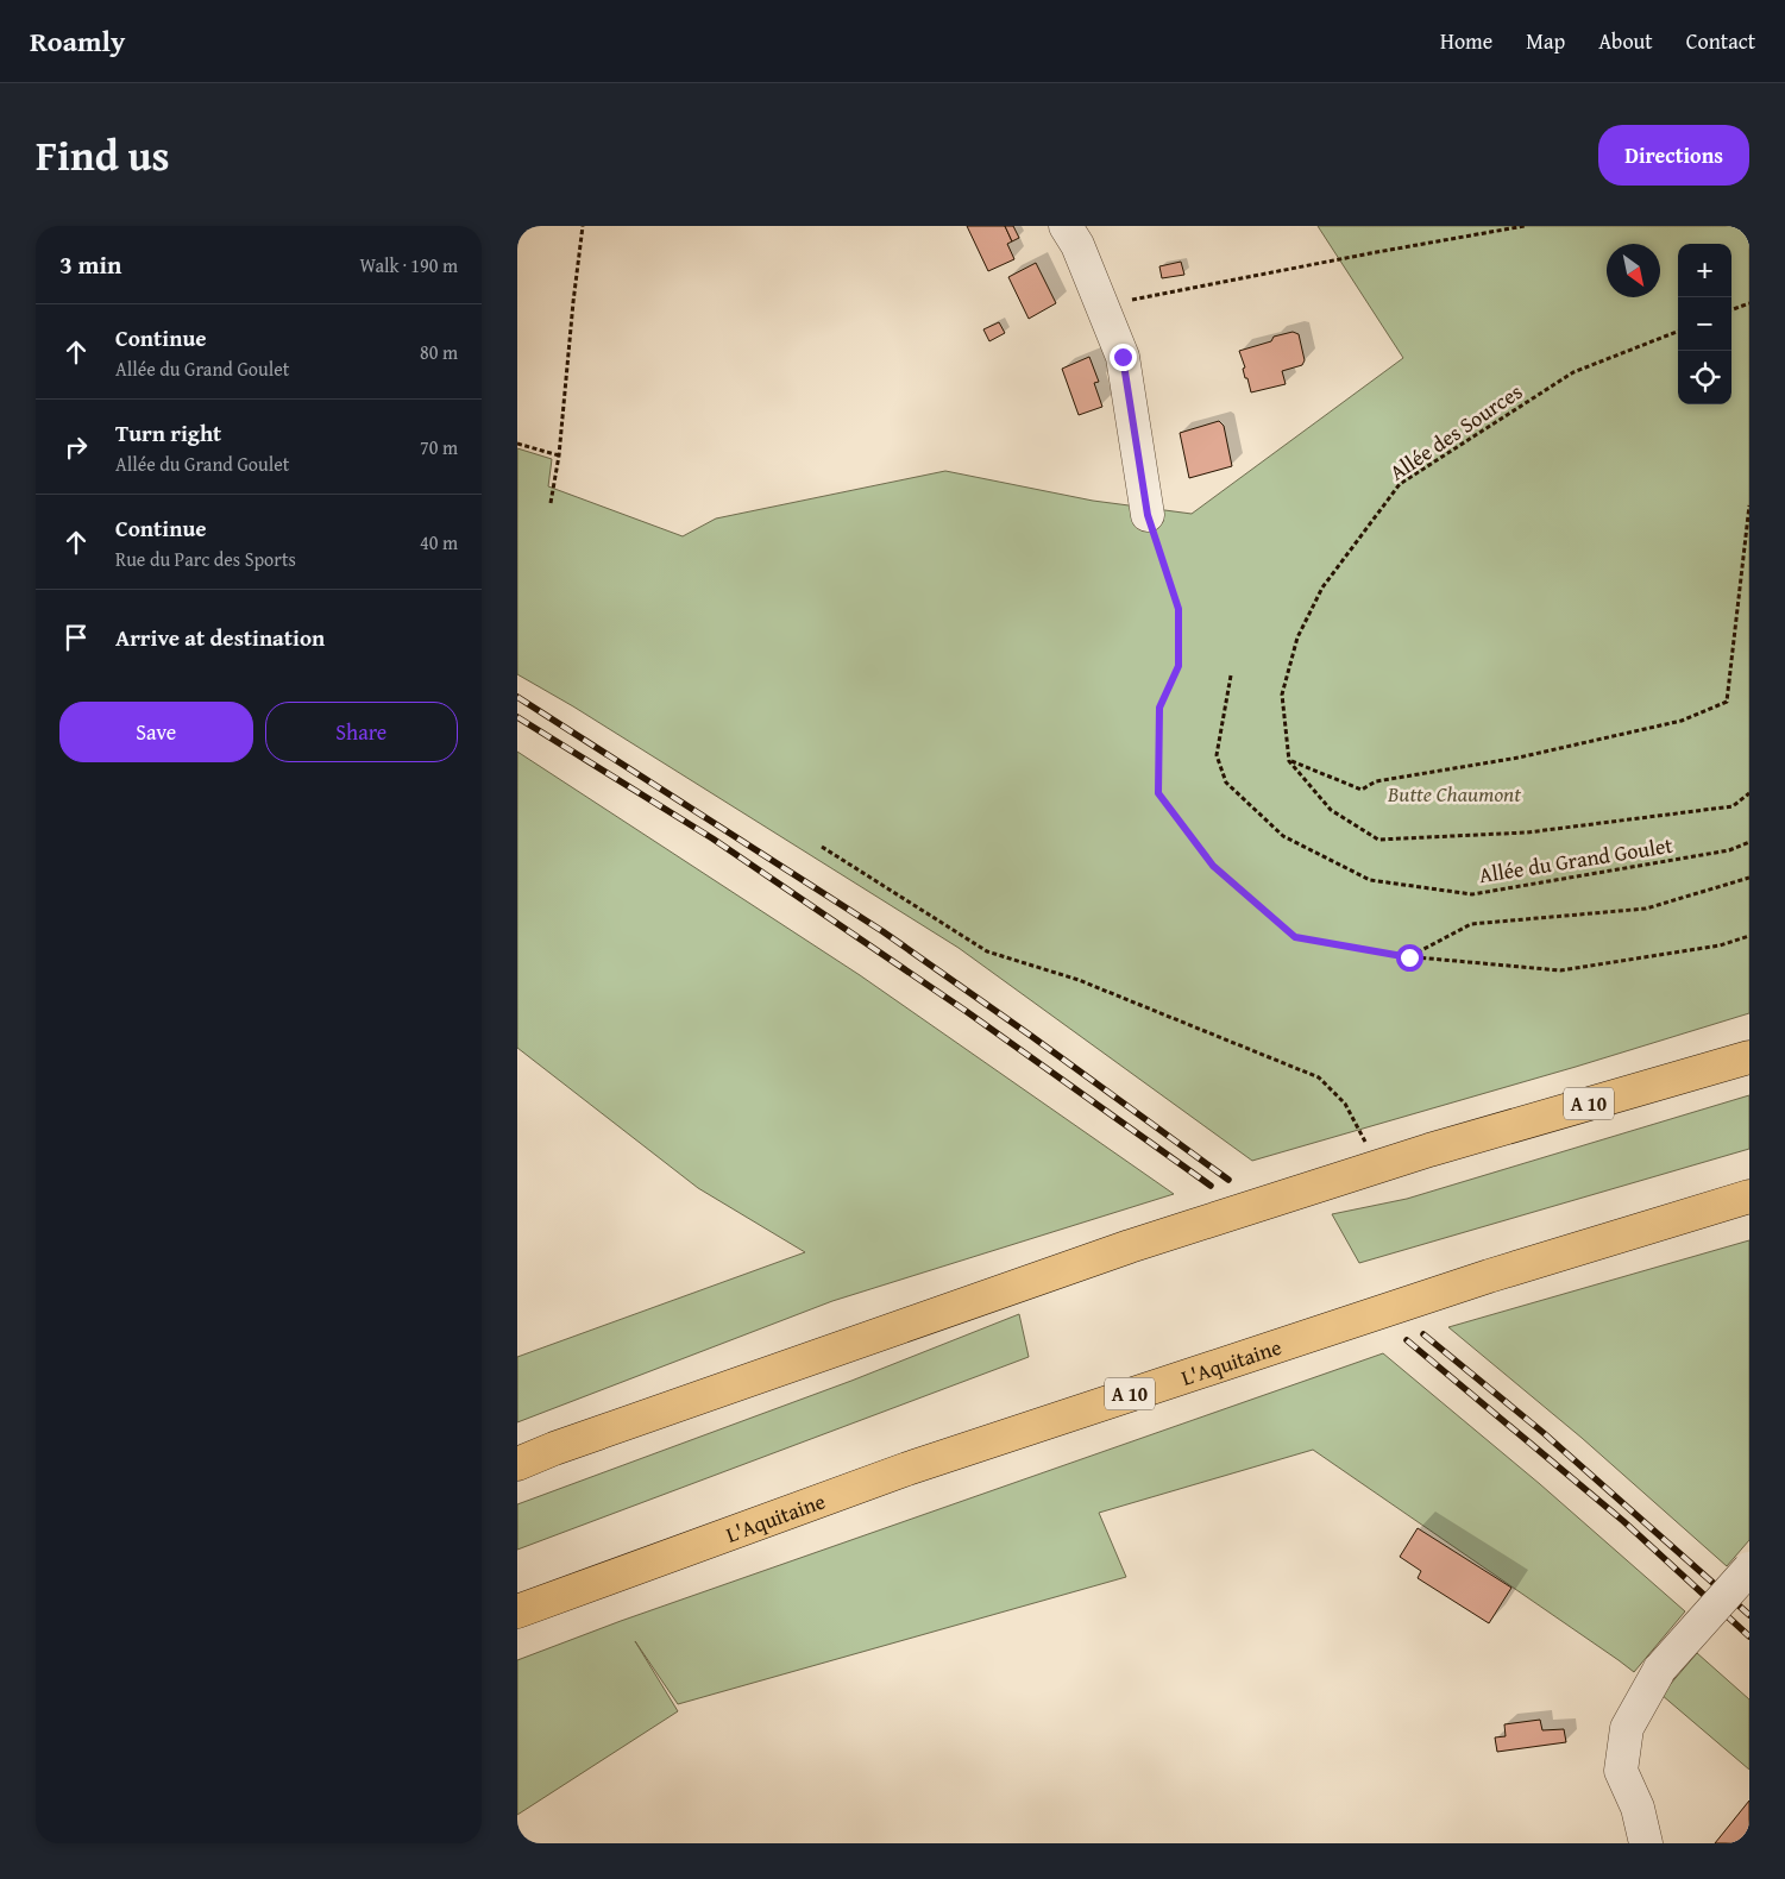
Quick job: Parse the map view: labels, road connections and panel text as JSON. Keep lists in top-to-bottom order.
{
  "streets": {
    "highway": ["A 10", "L'Aquitaine"],
    "path": ["Allée des Sources", "Allée du Grand Goulet"]
  },
  "parks": ["Butte Chaumont"],
  "north": "bottom right",
  "page": {
    "header": "Roamly",
    "nav": [
      "Home",
      "Map",
      "About",
      "Contact"
    ],
    "title": "Find us",
    "buttons": [
      "Directions",
      ["Save", "Share"]
    ],
    "heading": ["3 min", "Walk · 190 m"],
    "map_buttons": ["+", "−"],
    "list": [
      ["Continue", "Allée du Grand Goulet", "80 m"],
      ["Turn right", "Allée du Grand Goulet", "70 m"],
      ["Continue", "Rue du Parc des Sports", "40 m"],
      "Arrive at destination"
    ]
  }
}
